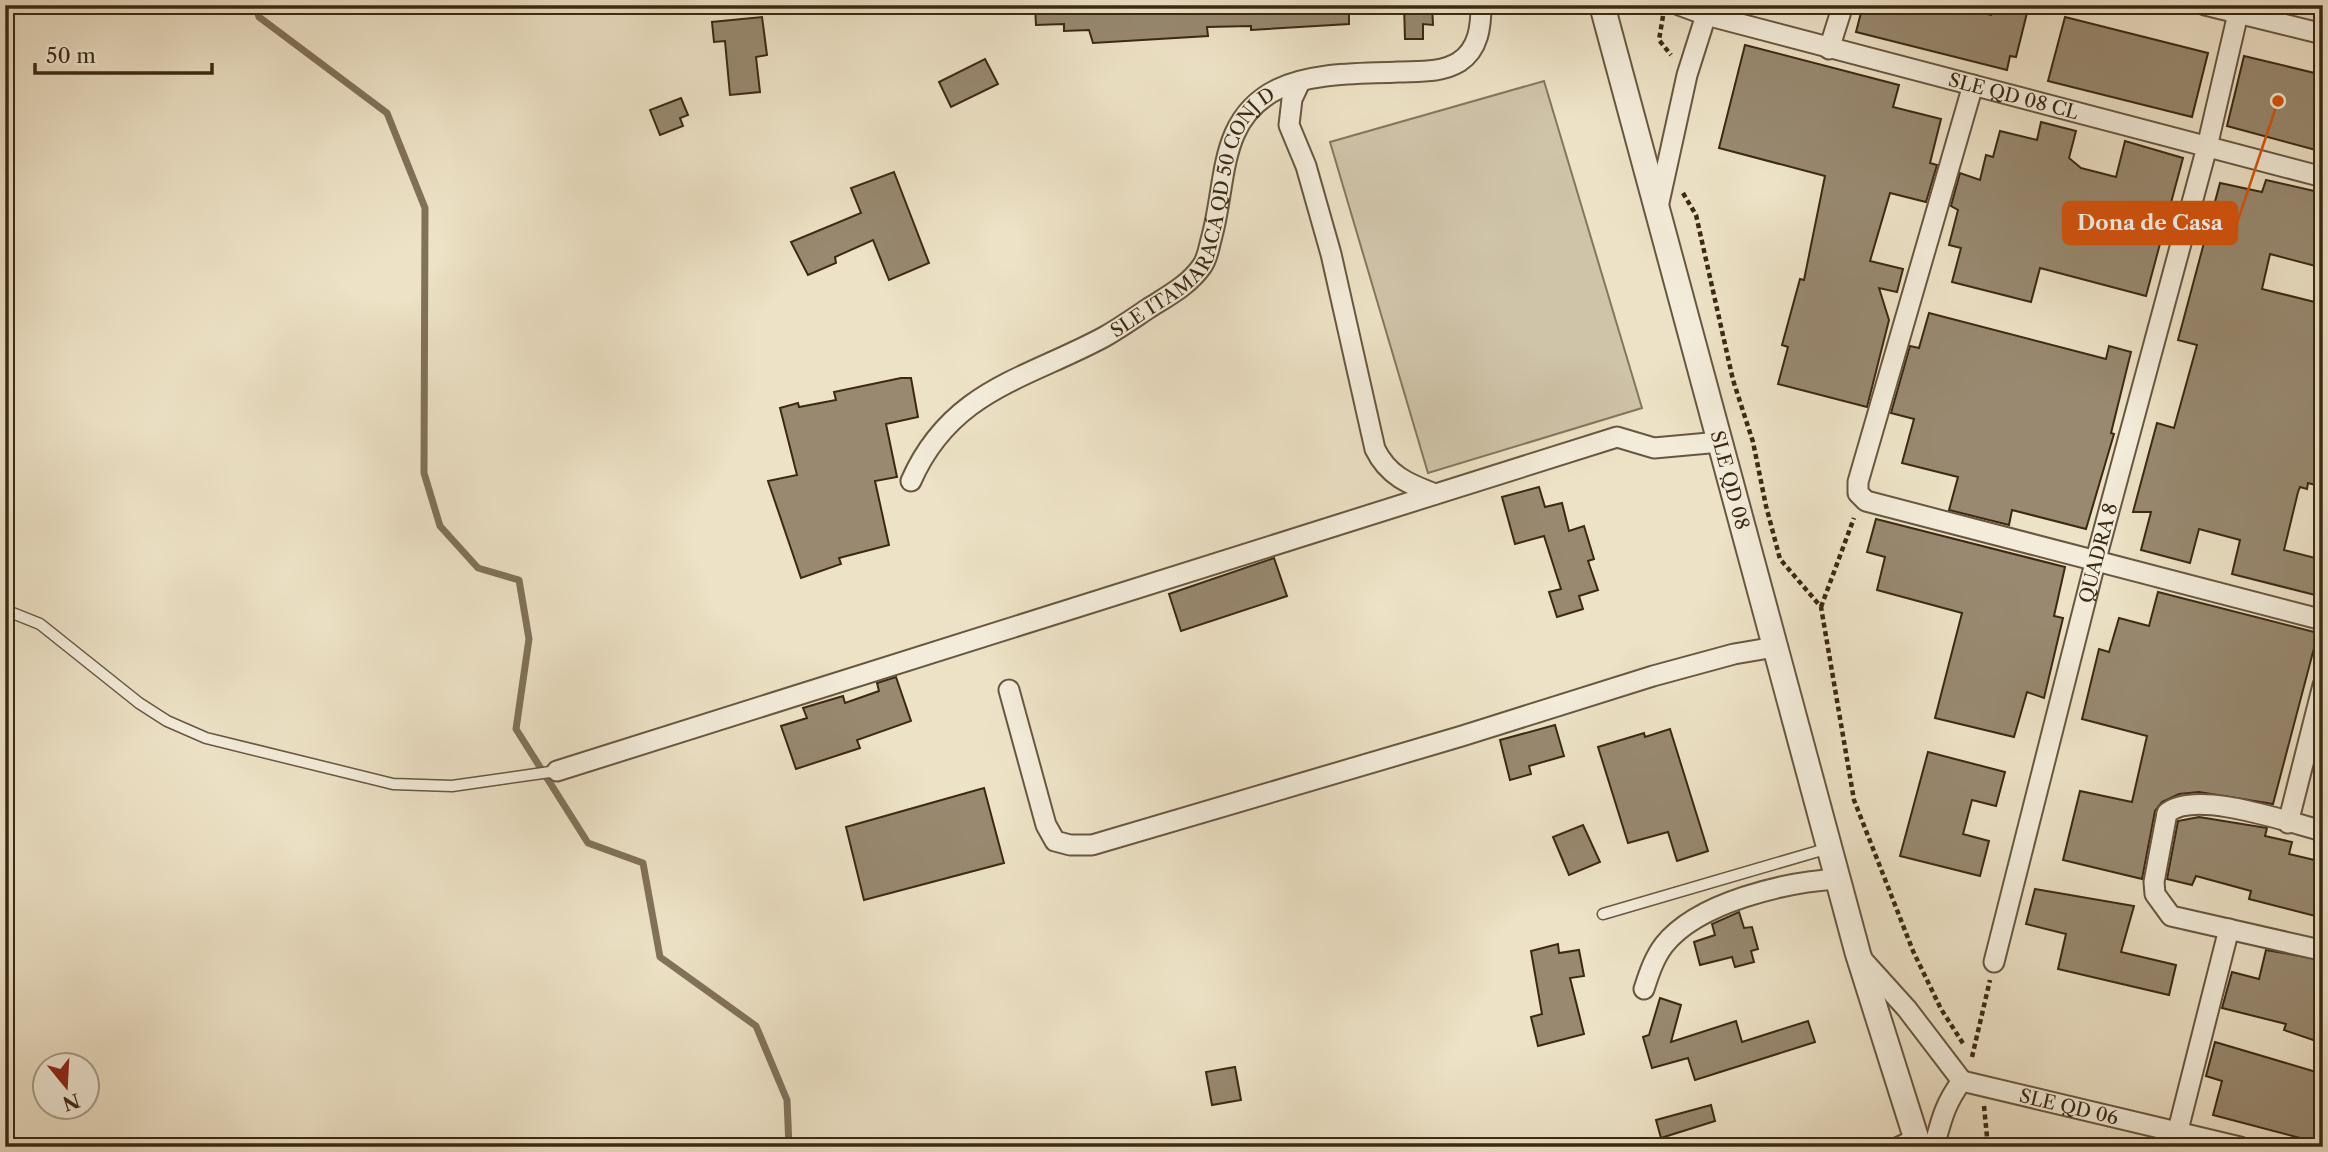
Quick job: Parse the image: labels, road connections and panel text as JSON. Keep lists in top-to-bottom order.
{
  "streets": {
    "street": [
      "SLE QD 08 CL",
      "SLE ITAMARACÁ QD 50 CONJ D",
      "SLE QD 08",
      "QUADRA 8",
      "SLE QD 06"
    ]
  },
  "crossings": [
    ["SLE QD 08 CL", "QUADRA 8"]
  ],
  "places": ["Dona de Casa"],
  "scale_bar": "50 m",
  "north": "bottom"
}
